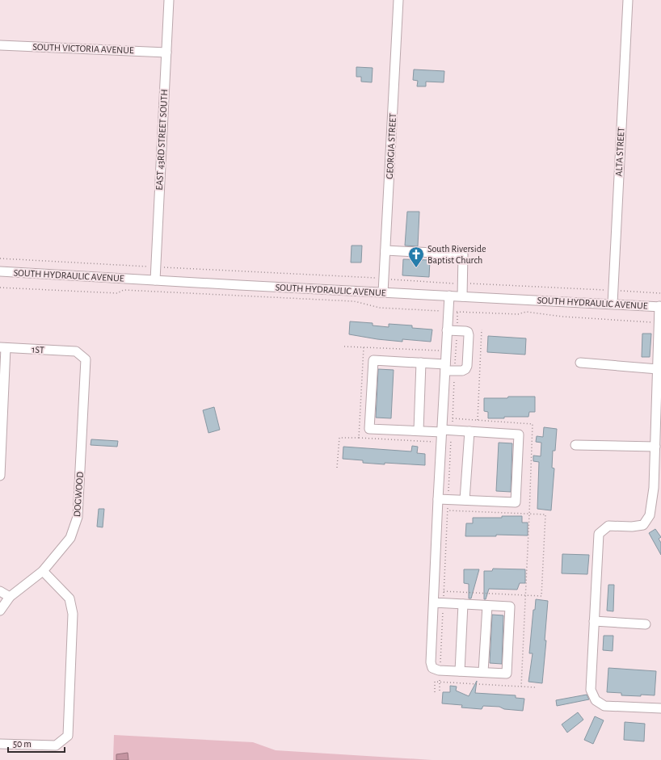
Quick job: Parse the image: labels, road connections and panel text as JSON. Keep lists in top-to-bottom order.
{
  "streets": {
    "street": [
      "SOUTH VICTORIA AVENUE",
      "EAST 43RD STREET SOUTH",
      "GEORGIA STREET",
      "ALTA STREET",
      "SOUTH HYDRAULIC AVENUE",
      "1ST",
      "DOGWOOD"
    ]
  },
  "crossings": [
    ["SOUTH VICTORIA AVENUE", "EAST 43RD STREET SOUTH"],
    ["EAST 43RD STREET SOUTH", "SOUTH HYDRAULIC AVENUE"],
    ["GEORGIA STREET", "SOUTH HYDRAULIC AVENUE"],
    ["ALTA STREET", "SOUTH HYDRAULIC AVENUE"],
    ["1ST", "DOGWOOD"]
  ],
  "places": {
    "church": ["South Riverside Baptist Church"]
  },
  "scale_bar": "50 m"
}
